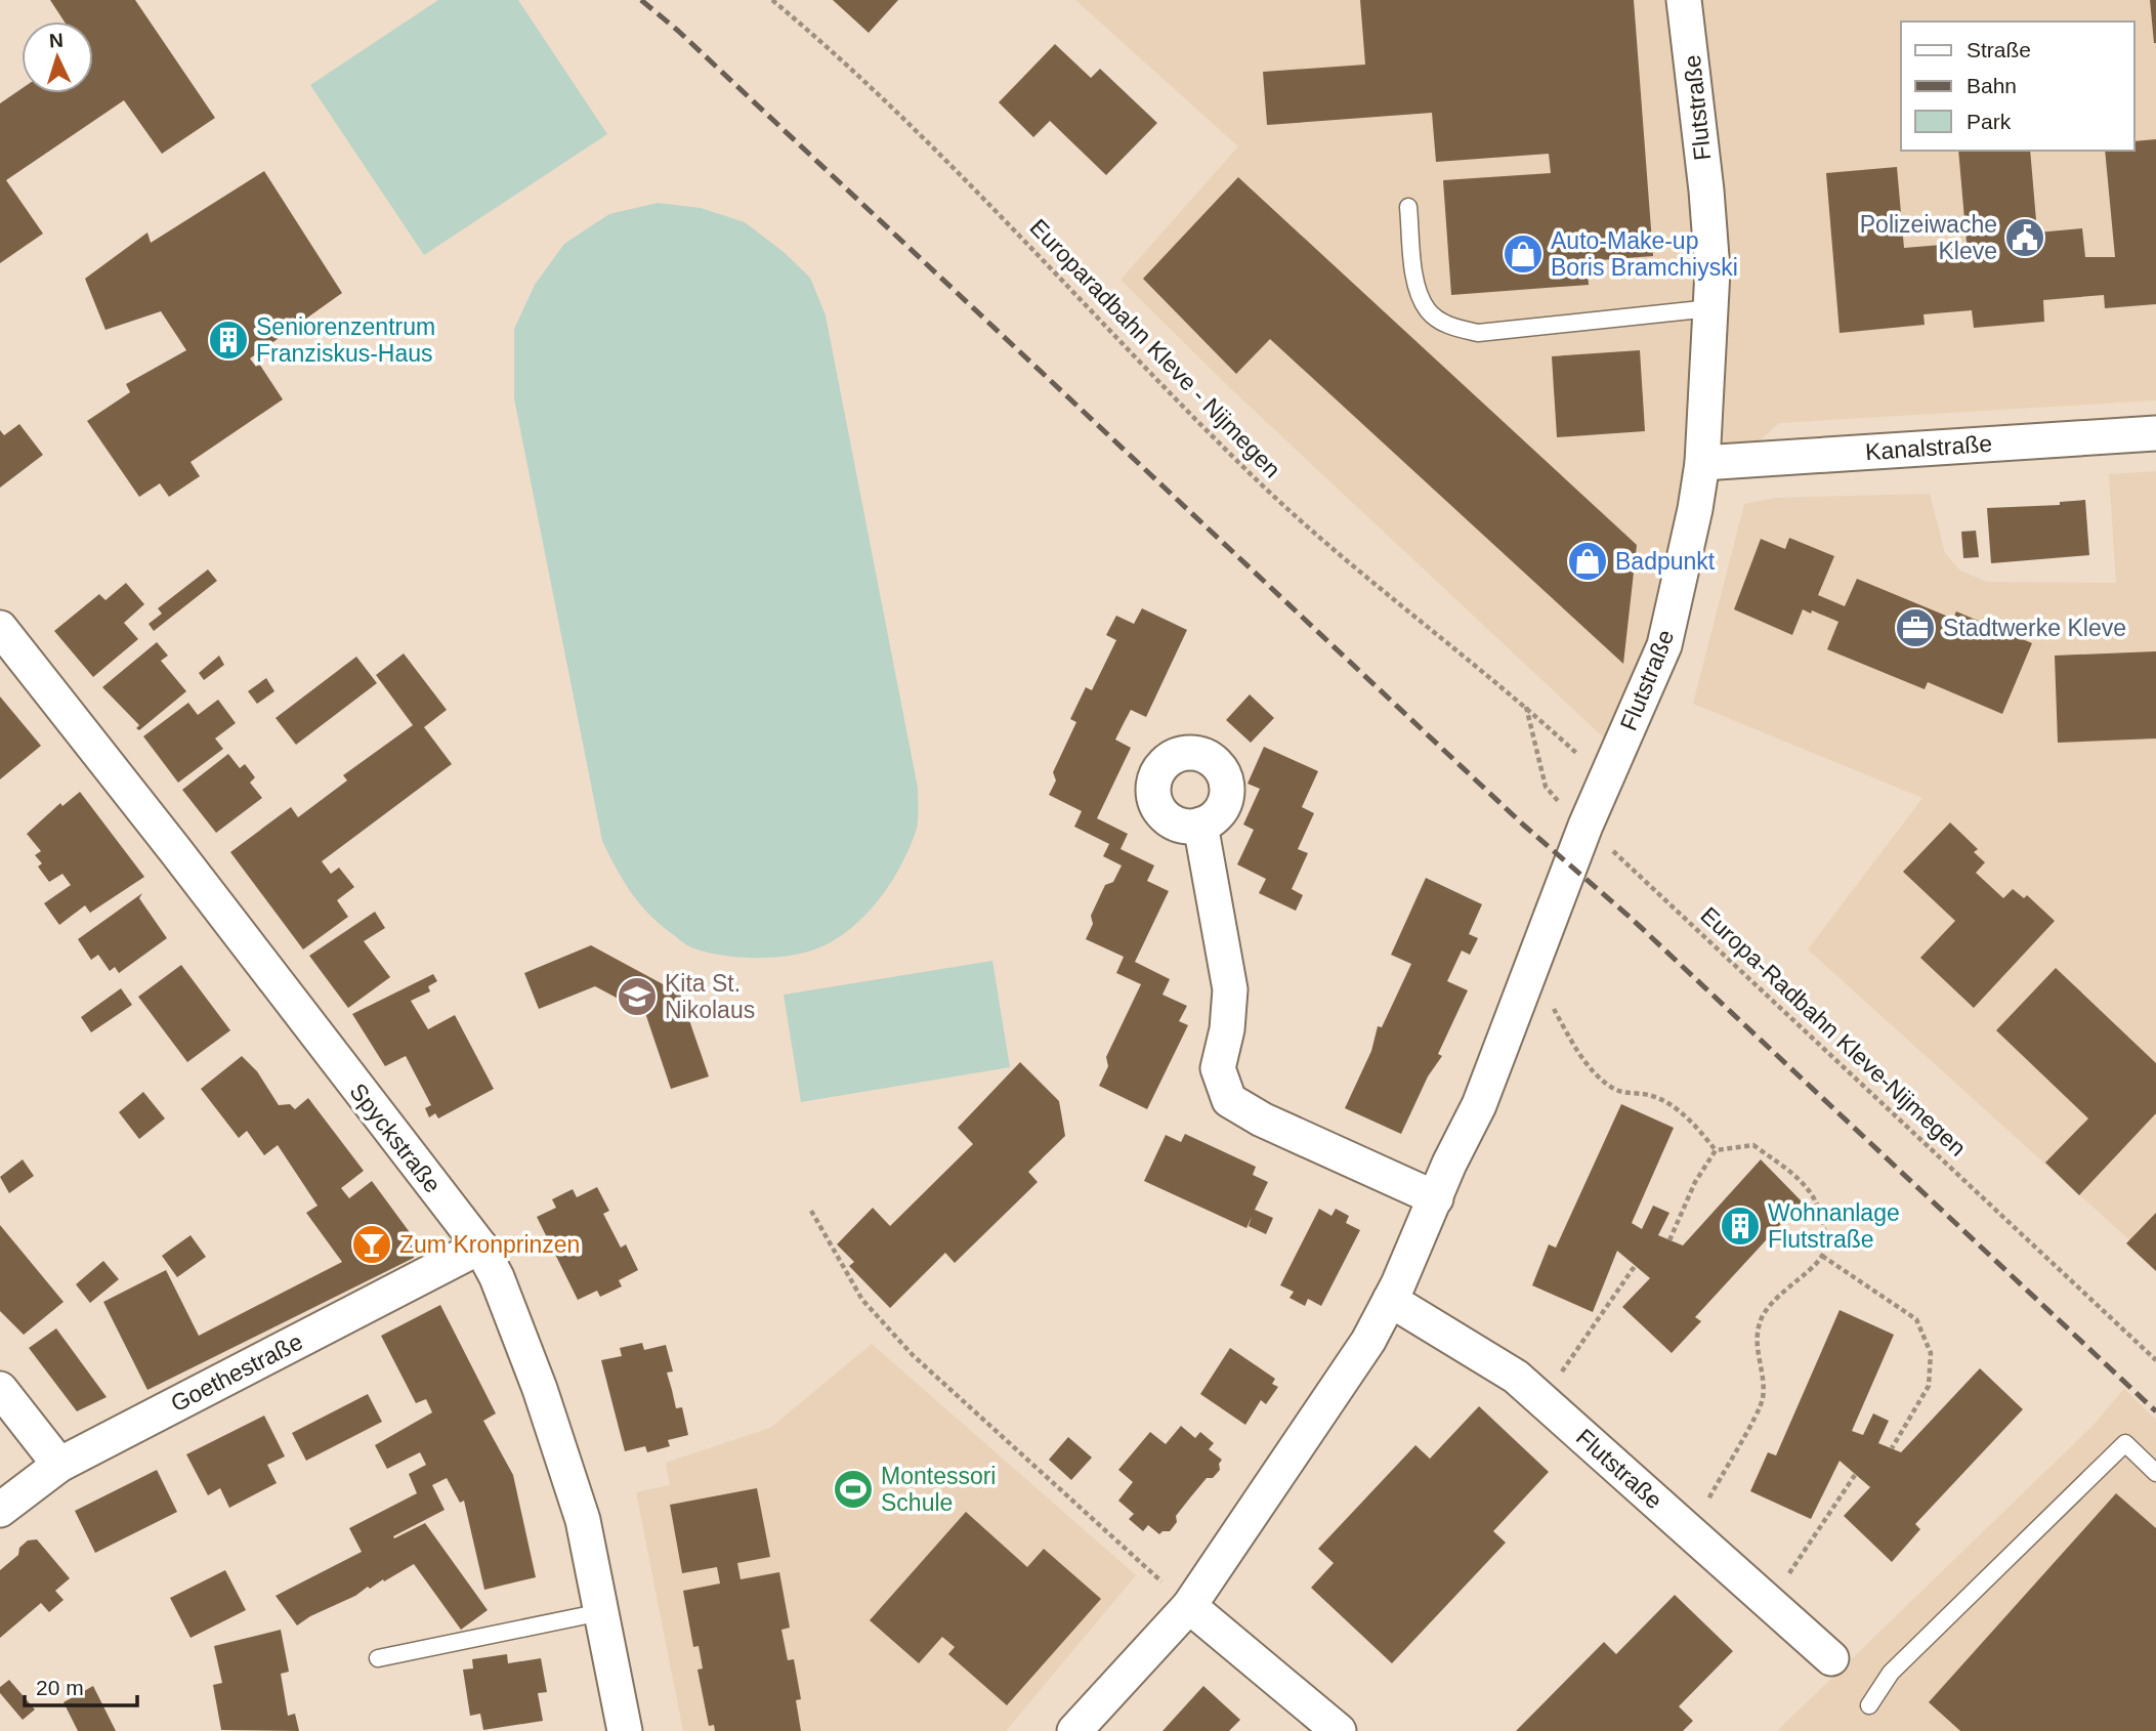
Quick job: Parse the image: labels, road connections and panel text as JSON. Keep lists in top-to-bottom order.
{
  "streets": {
    "street": [
      "Flutstraße",
      "Kanalstraße",
      "Spyckstraße",
      "Goethestraße"
    ],
    "path": ["Europaradbahn Kleve - Nijmegen", "Europa-Radbahn Kleve-Nijmegen"]
  },
  "crossings": [
    ["Flutstraße", "Europaradbahn Kleve - Nijmegen"],
    ["Flutstraße", "Kanalstraße"],
    ["Flutstraße", "Europa-Radbahn Kleve-Nijmegen"],
    ["Europaradbahn Kleve - Nijmegen", "Europa-Radbahn Kleve-Nijmegen"],
    ["Spyckstraße", "Goethestraße"]
  ],
  "places": {
    "public building": ["Polizeiwache Kleve"],
    "shop": ["Auto-Make-up Boris Bramchiyski", "Badpunkt"],
    "building": ["Seniorenzentrum Franziskus-Haus", "Wohnanlage Flutstraße"],
    "office": ["Stadtwerke Kleve"],
    "school or university": ["Kita St. Nikolaus"],
    "bar": ["Zum Kronprinzen"],
    "sports": ["Montessori Schule"]
  },
  "legend": ["Straße", "Bahn", "Park"],
  "scale_bar": "20 m",
  "north": "top"
}
